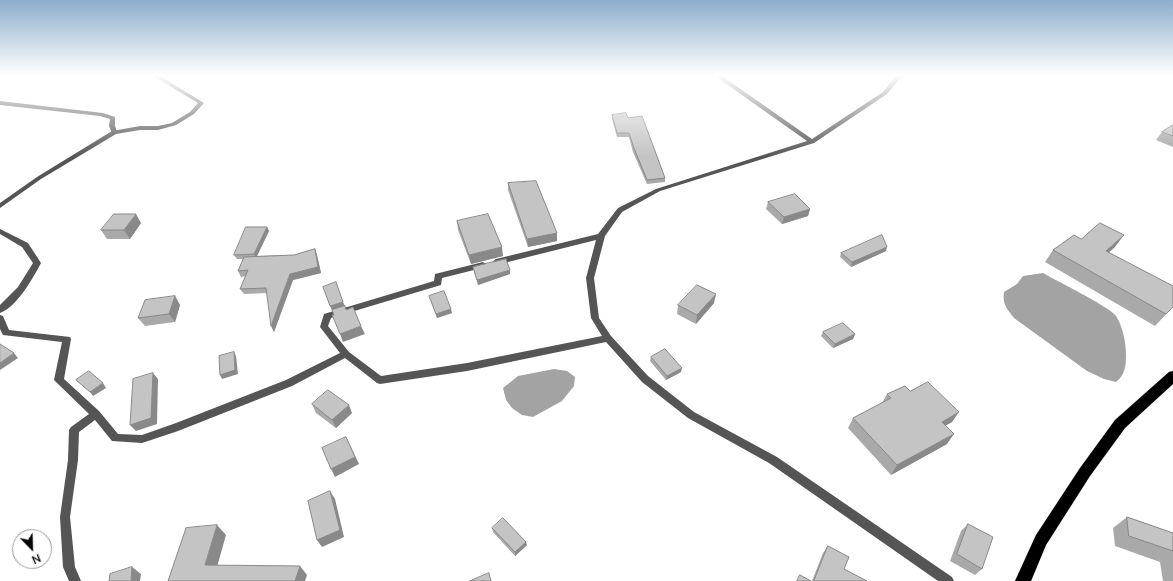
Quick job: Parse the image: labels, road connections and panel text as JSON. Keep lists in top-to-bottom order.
{
  "north": "bottom right"
}
